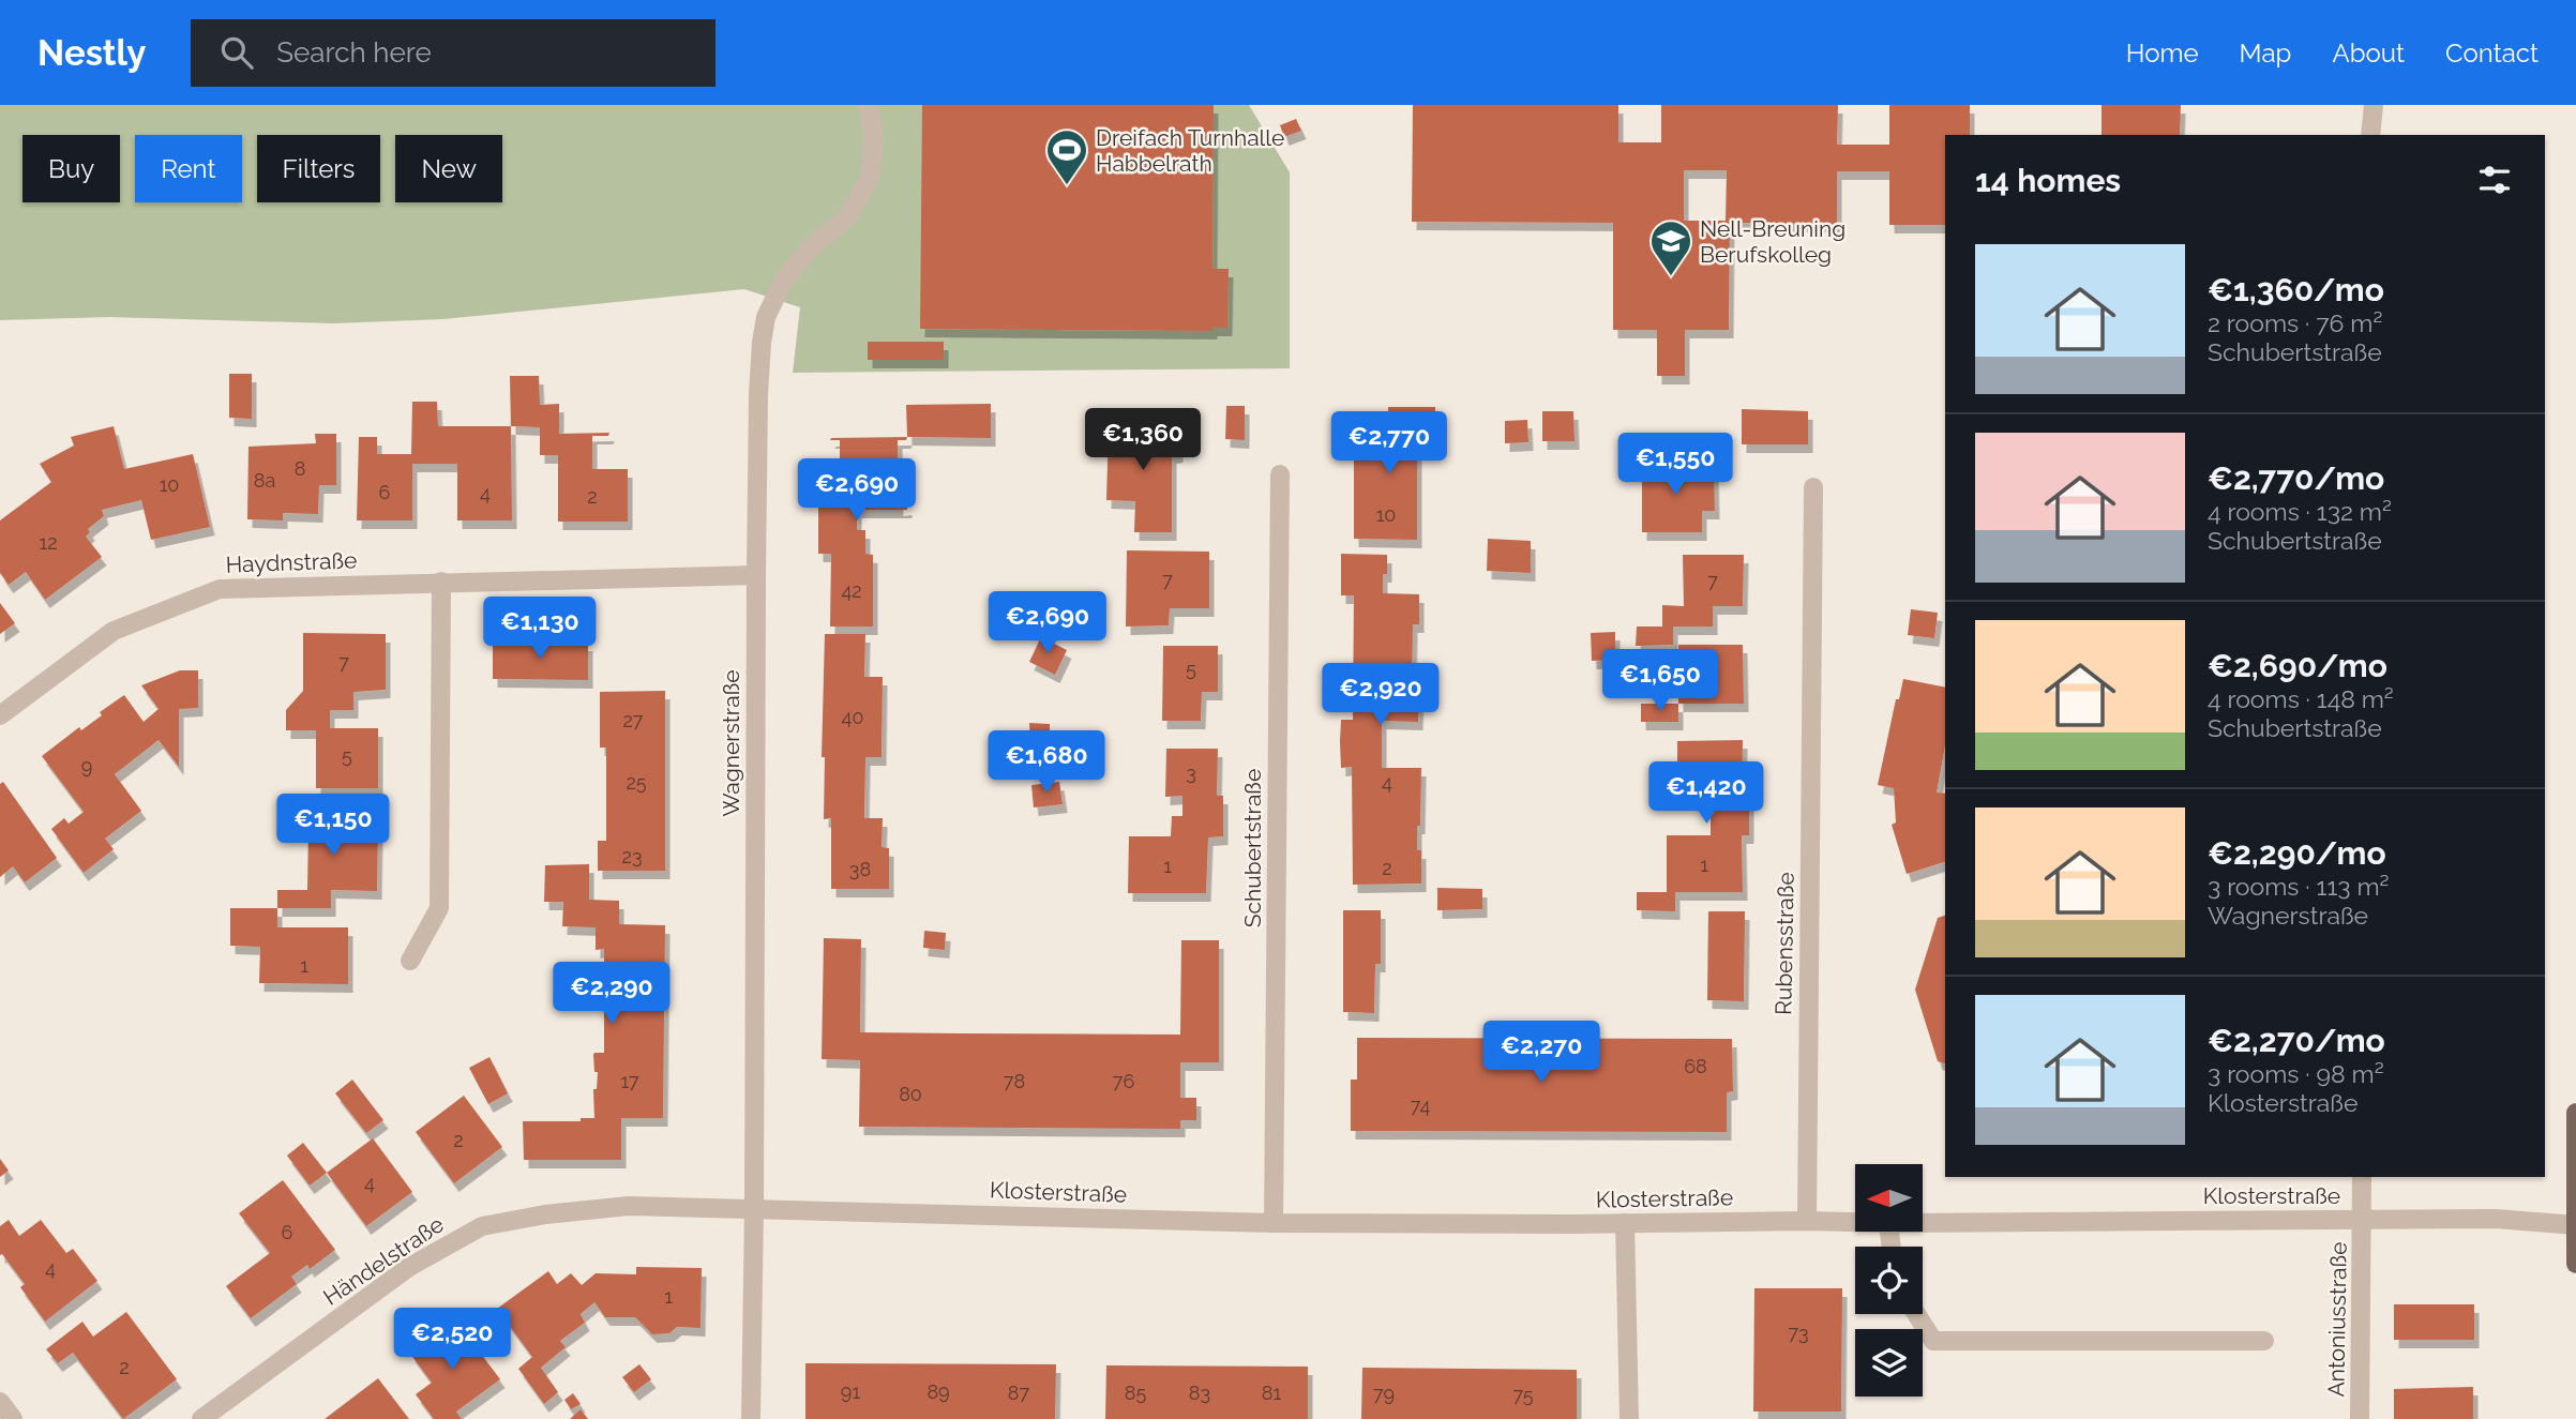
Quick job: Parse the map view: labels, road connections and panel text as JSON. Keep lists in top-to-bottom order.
{
  "streets": {
    "street": [
      "Haydnstraße",
      "Wagnerstraße",
      "Schubertstraße",
      "Rubensstraße",
      "Klosterstraße",
      "Händelstraße",
      "Antoniusstraße"
    ]
  },
  "crossings": [
    ["Haydnstraße", "Wagnerstraße"],
    ["Wagnerstraße", "Klosterstraße"],
    ["Wagnerstraße", "Händelstraße"],
    ["Schubertstraße", "Klosterstraße"],
    ["Rubensstraße", "Klosterstraße"],
    ["Klosterstraße", "Händelstraße"],
    ["Klosterstraße", "Antoniusstraße"]
  ],
  "places": {
    "sports": ["Dreifach Turnhalle Habbelrath"],
    "school or university": ["Nell-Breuning Berufskolleg"]
  },
  "house_numbers": [
    "8",
    "8a",
    "10",
    "6",
    "4",
    "2",
    "10",
    "12",
    "7",
    "7",
    "42",
    "7",
    "5",
    "40",
    "27",
    "5",
    "9",
    "3",
    "25",
    "4",
    "23",
    "1",
    "1",
    "2",
    "38",
    "1",
    "68",
    "17",
    "78",
    "76",
    "80",
    "74",
    "2",
    "4",
    "6",
    "4",
    "1",
    "73",
    "2",
    "91",
    "89",
    "87",
    "85",
    "83",
    "81",
    "79",
    "75"
  ],
  "north": "left",
  "page": {
    "header": "Nestly",
    "search": "Search here",
    "nav": [
      "Home",
      "Map",
      "About",
      "Contact"
    ],
    "chip": [
      "Buy",
      "Rent",
      "Filters",
      "New"
    ],
    "heading": "14 homes",
    "list": [
      {
        "name": "€1,360/mo",
        "note": "2 rooms · 76 m² · Schubertstraße"
      },
      {
        "name": "€2,770/mo",
        "note": "4 rooms · 132 m² · Schubertstraße"
      },
      {
        "name": "€2,690/mo",
        "note": "4 rooms · 148 m² · Schubertstraße"
      },
      {
        "name": "€2,290/mo",
        "note": "3 rooms · 113 m² · Wagnerstraße"
      },
      {
        "name": "€2,270/mo",
        "note": "3 rooms · 98 m² · Klosterstraße"
      }
    ],
    "price": [
      "€1,360",
      "€2,770",
      "€1,550",
      "€2,690",
      "€2,690",
      "€1,130",
      "€1,650",
      "€2,920",
      "€1,680",
      "€1,420",
      "€1,150",
      "€2,290",
      "€2,270",
      "€2,520"
    ]
  }
}
